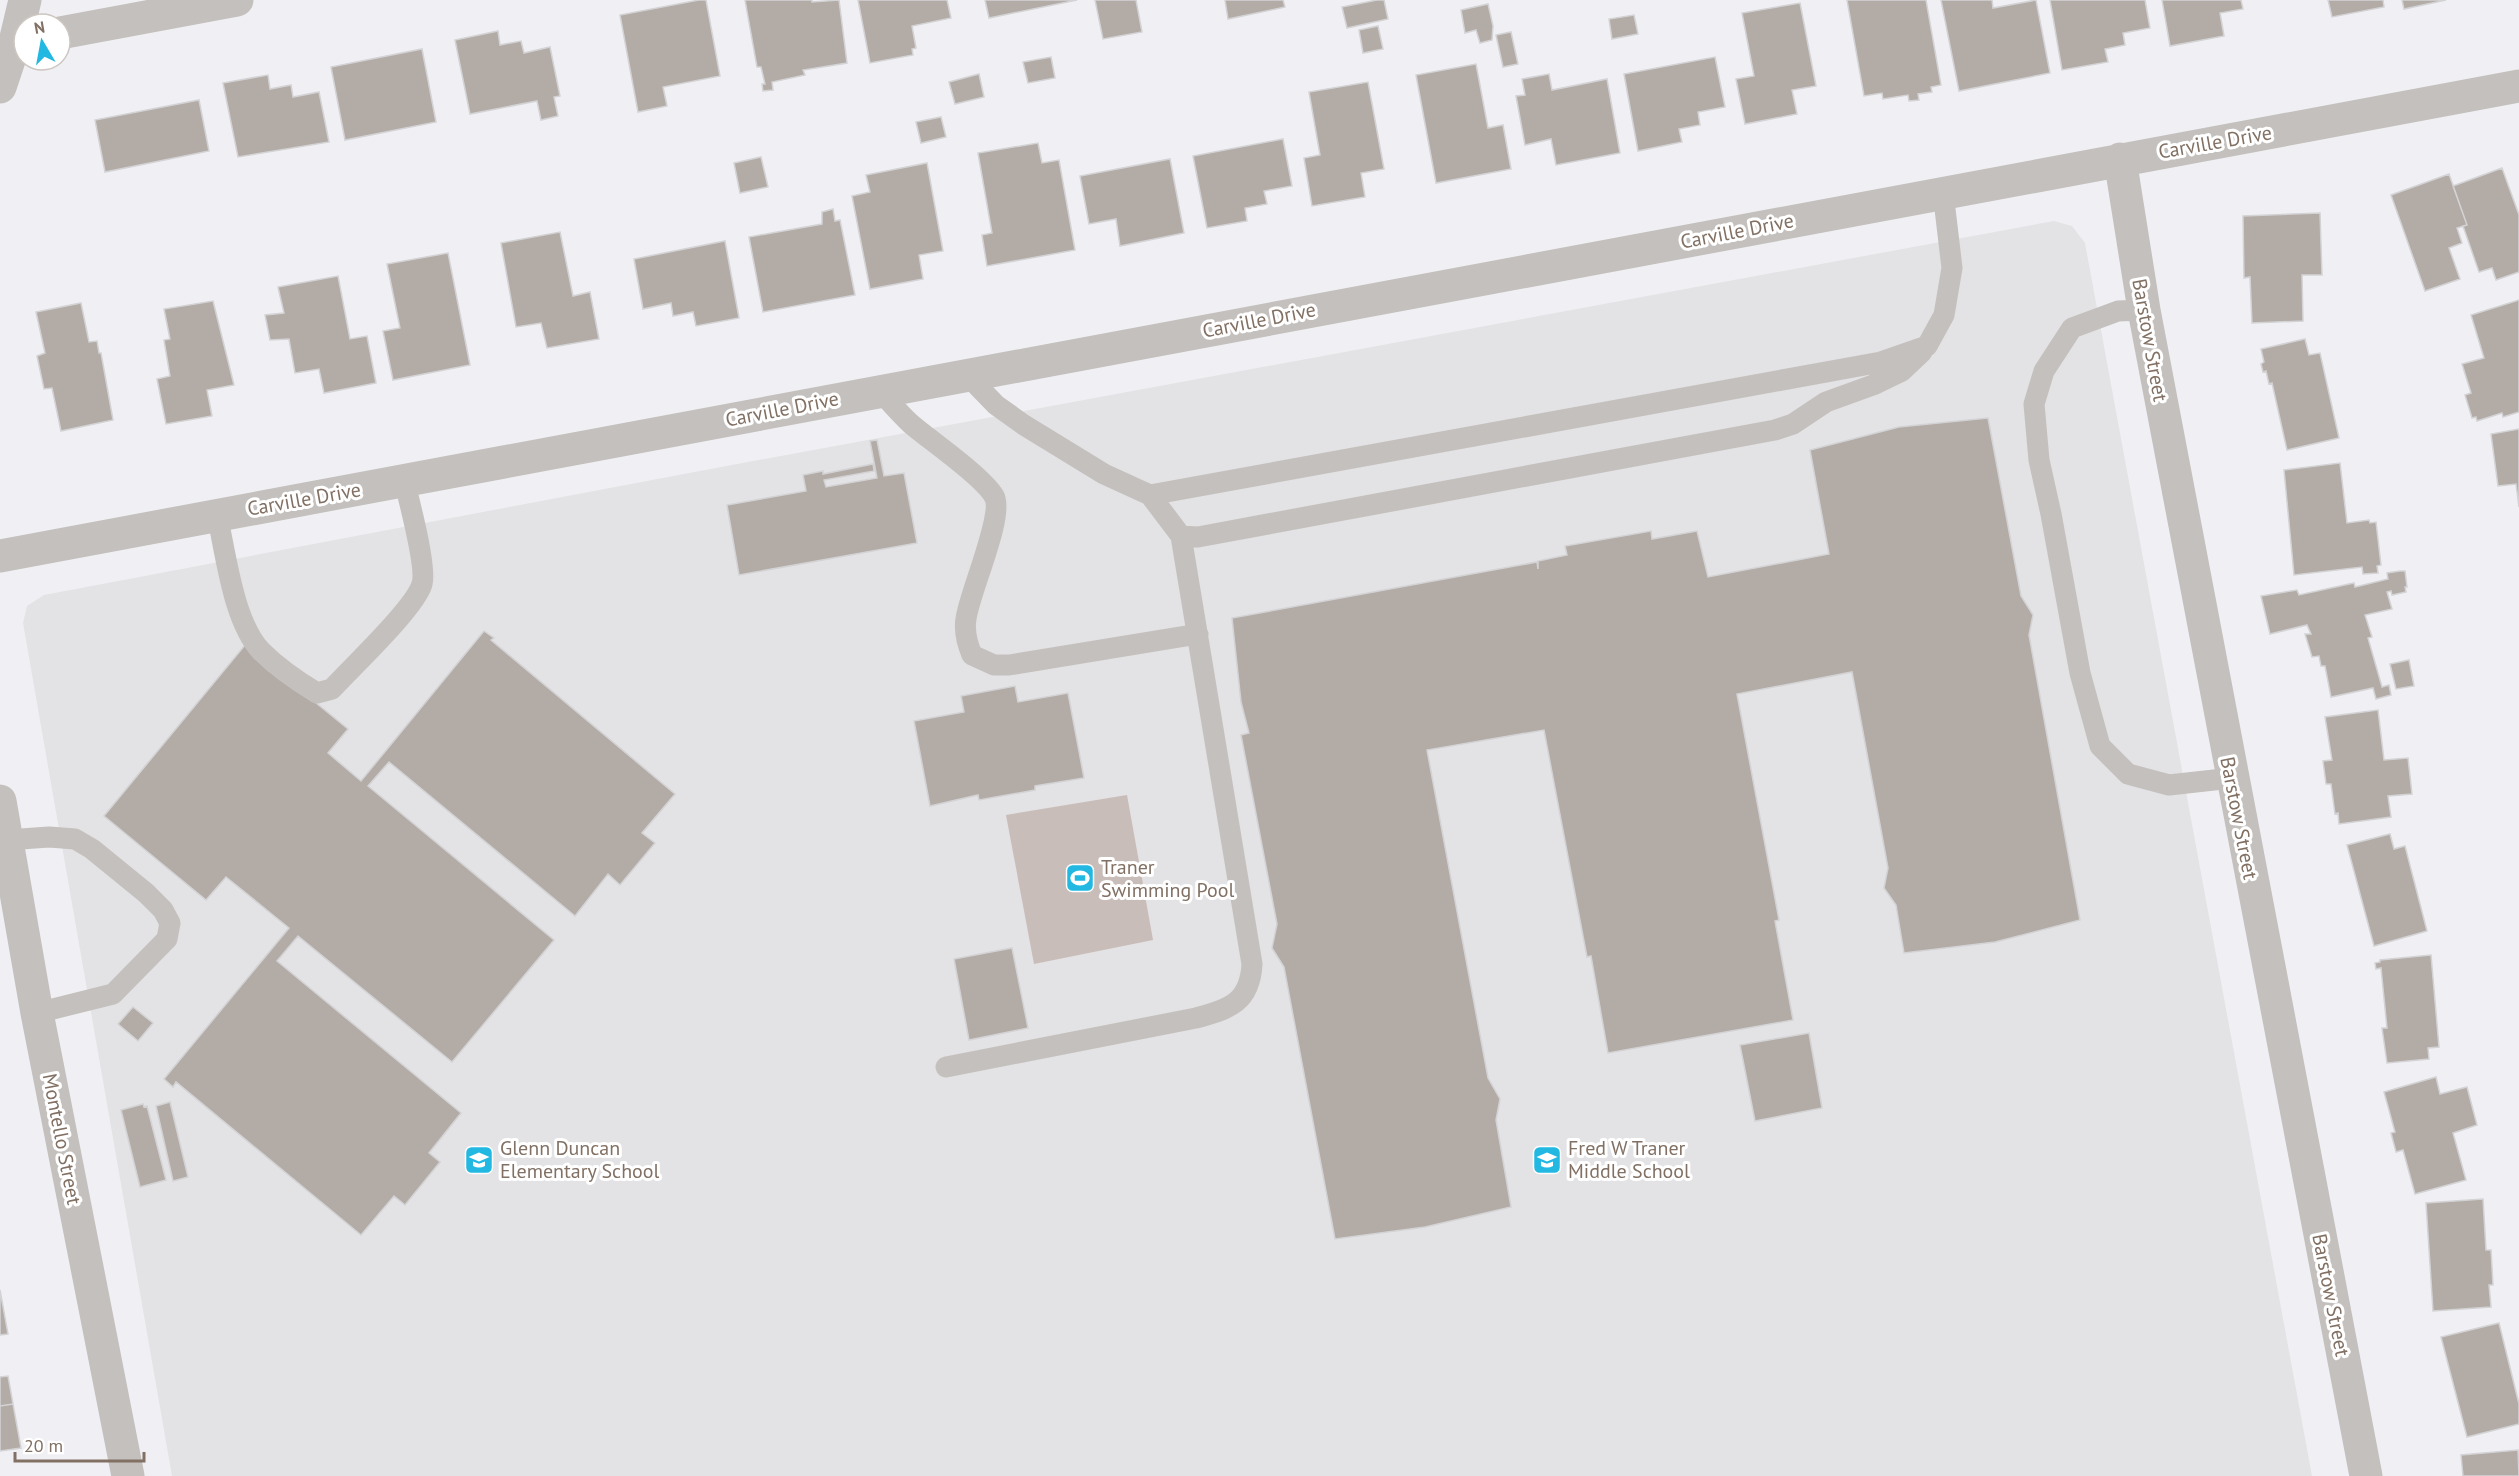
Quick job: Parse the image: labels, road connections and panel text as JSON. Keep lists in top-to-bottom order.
{
  "streets": {
    "street": ["Carville Drive", "Barstow Street", "Montello Street"]
  },
  "crossings": [
    ["Carville Drive", "Barstow Street"]
  ],
  "places": {
    "sports": ["Traner Swimming Pool"],
    "school or university": ["Glenn Duncan Elementary School", "Fred W Traner Middle School"]
  },
  "scale_bar": "20 m",
  "north": "top"
}
